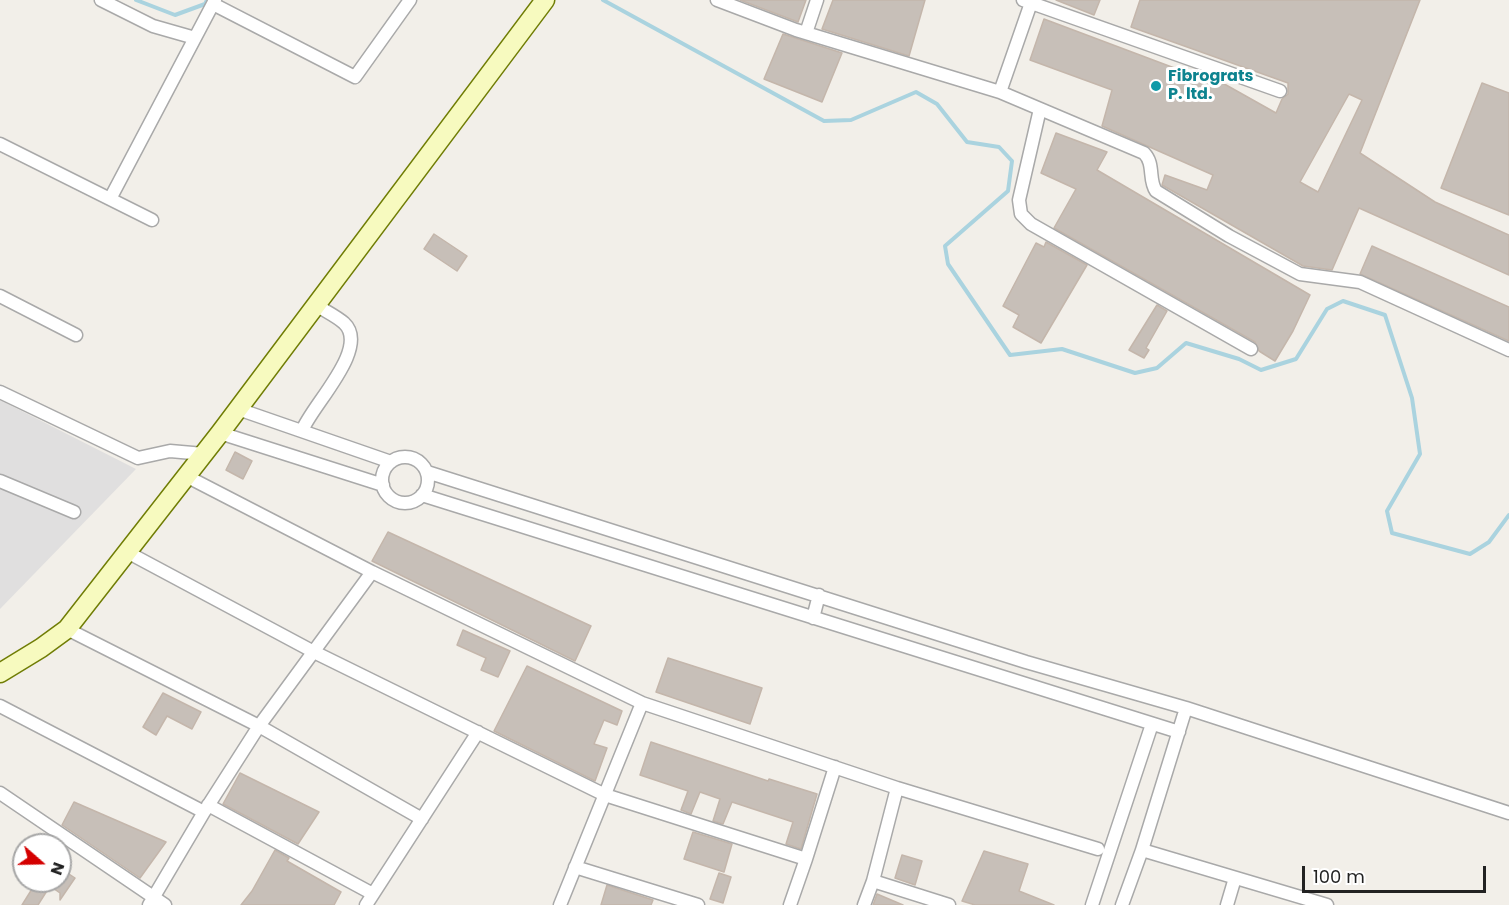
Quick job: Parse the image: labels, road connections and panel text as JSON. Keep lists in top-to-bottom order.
{
  "places": ["Fibrograts P. ltd."],
  "scale_bar": "100 m",
  "north": "right"
}
